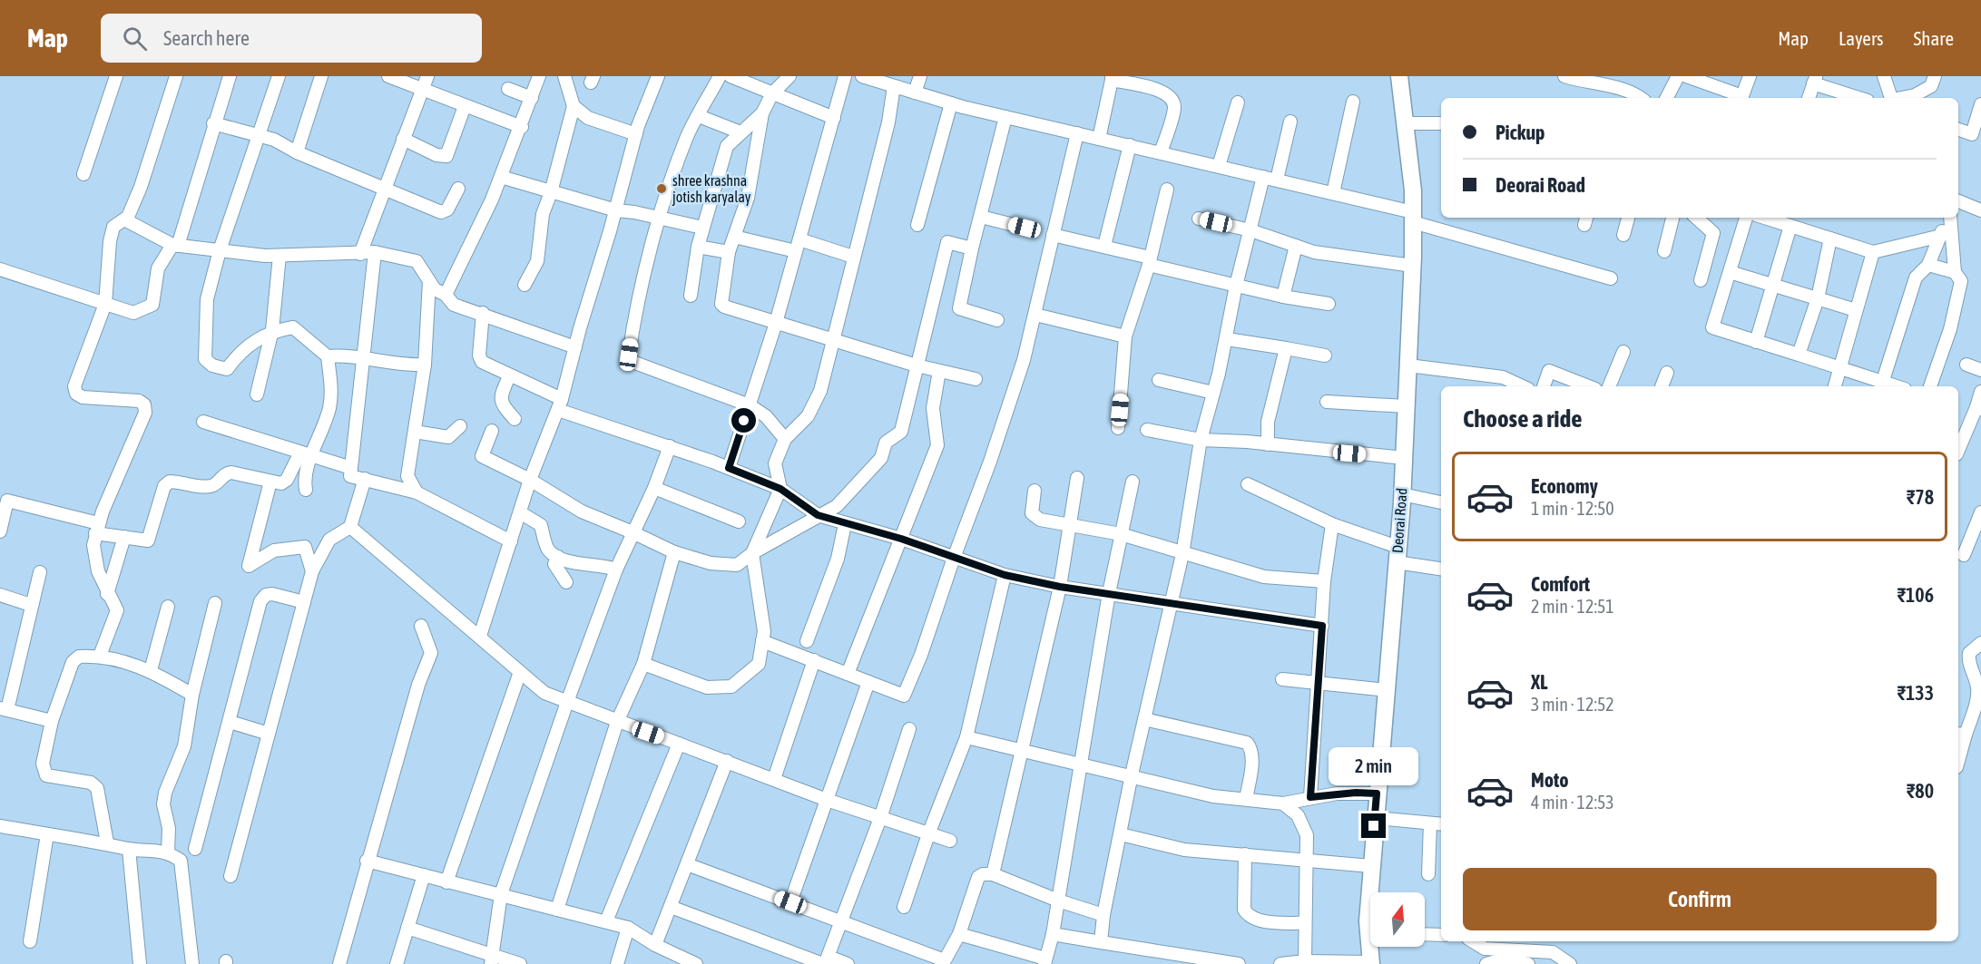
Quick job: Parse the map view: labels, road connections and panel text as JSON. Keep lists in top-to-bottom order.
{
  "streets": {
    "street": ["Deorai Road"]
  },
  "places": ["shree krashna jotish karyalay"],
  "north": "top",
  "page": {
    "header": "Map",
    "search": "Search here",
    "nav": ["Map", "Layers", "Share"],
    "banner": ["Pickup", "Deorai Road"],
    "heading": "Choose a ride",
    "list": [
      {
        "name": "Economy",
        "note": "1 min · 12:50",
        "value": "₹78"
      },
      {
        "name": "Comfort",
        "note": "2 min · 12:51",
        "value": "₹106"
      },
      {
        "name": "XL",
        "note": "3 min · 12:52",
        "value": "₹133"
      },
      {
        "name": "Moto",
        "note": "4 min · 12:53",
        "value": "₹80"
      }
    ],
    "bubble": "2 min",
    "buttons": "Confirm"
  }
}
